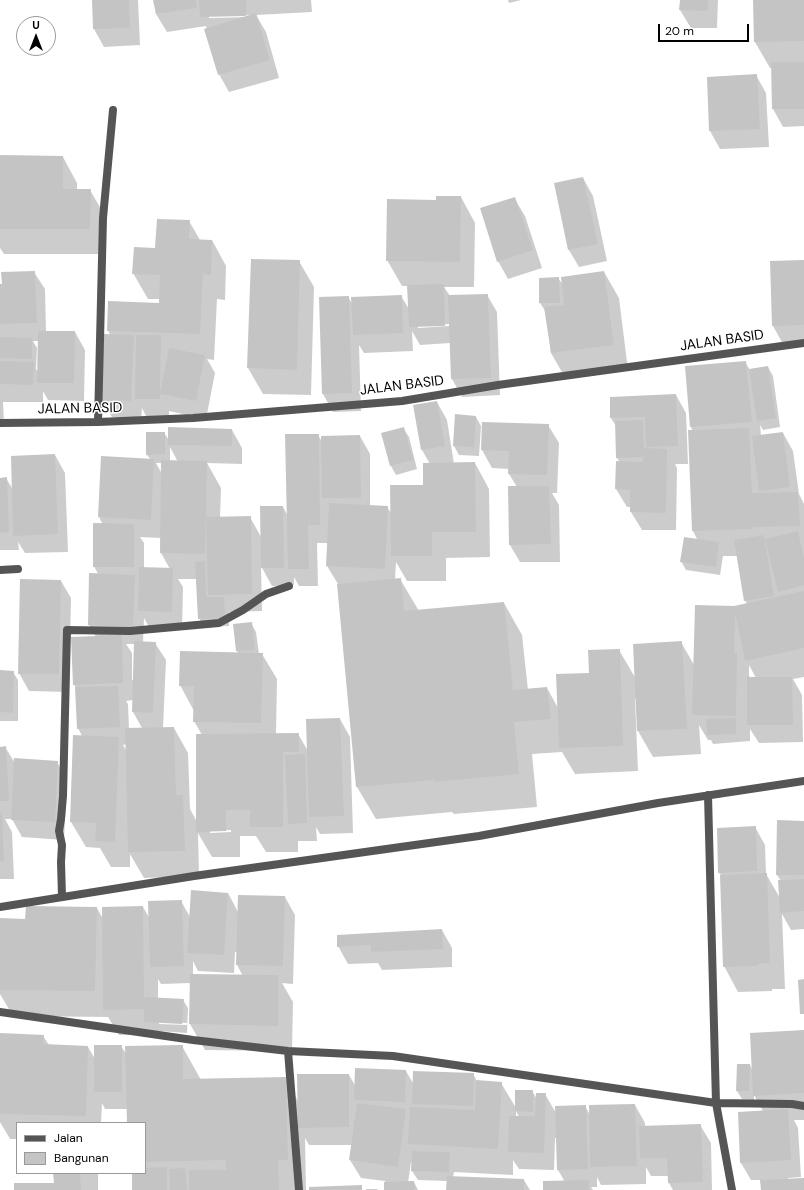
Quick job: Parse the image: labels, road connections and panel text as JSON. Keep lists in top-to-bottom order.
{
  "streets": {
    "street": ["JALAN BASID"]
  },
  "legend": ["Jalan", "Bangunan"],
  "scale_bar": "20 m",
  "north": "top"
}
